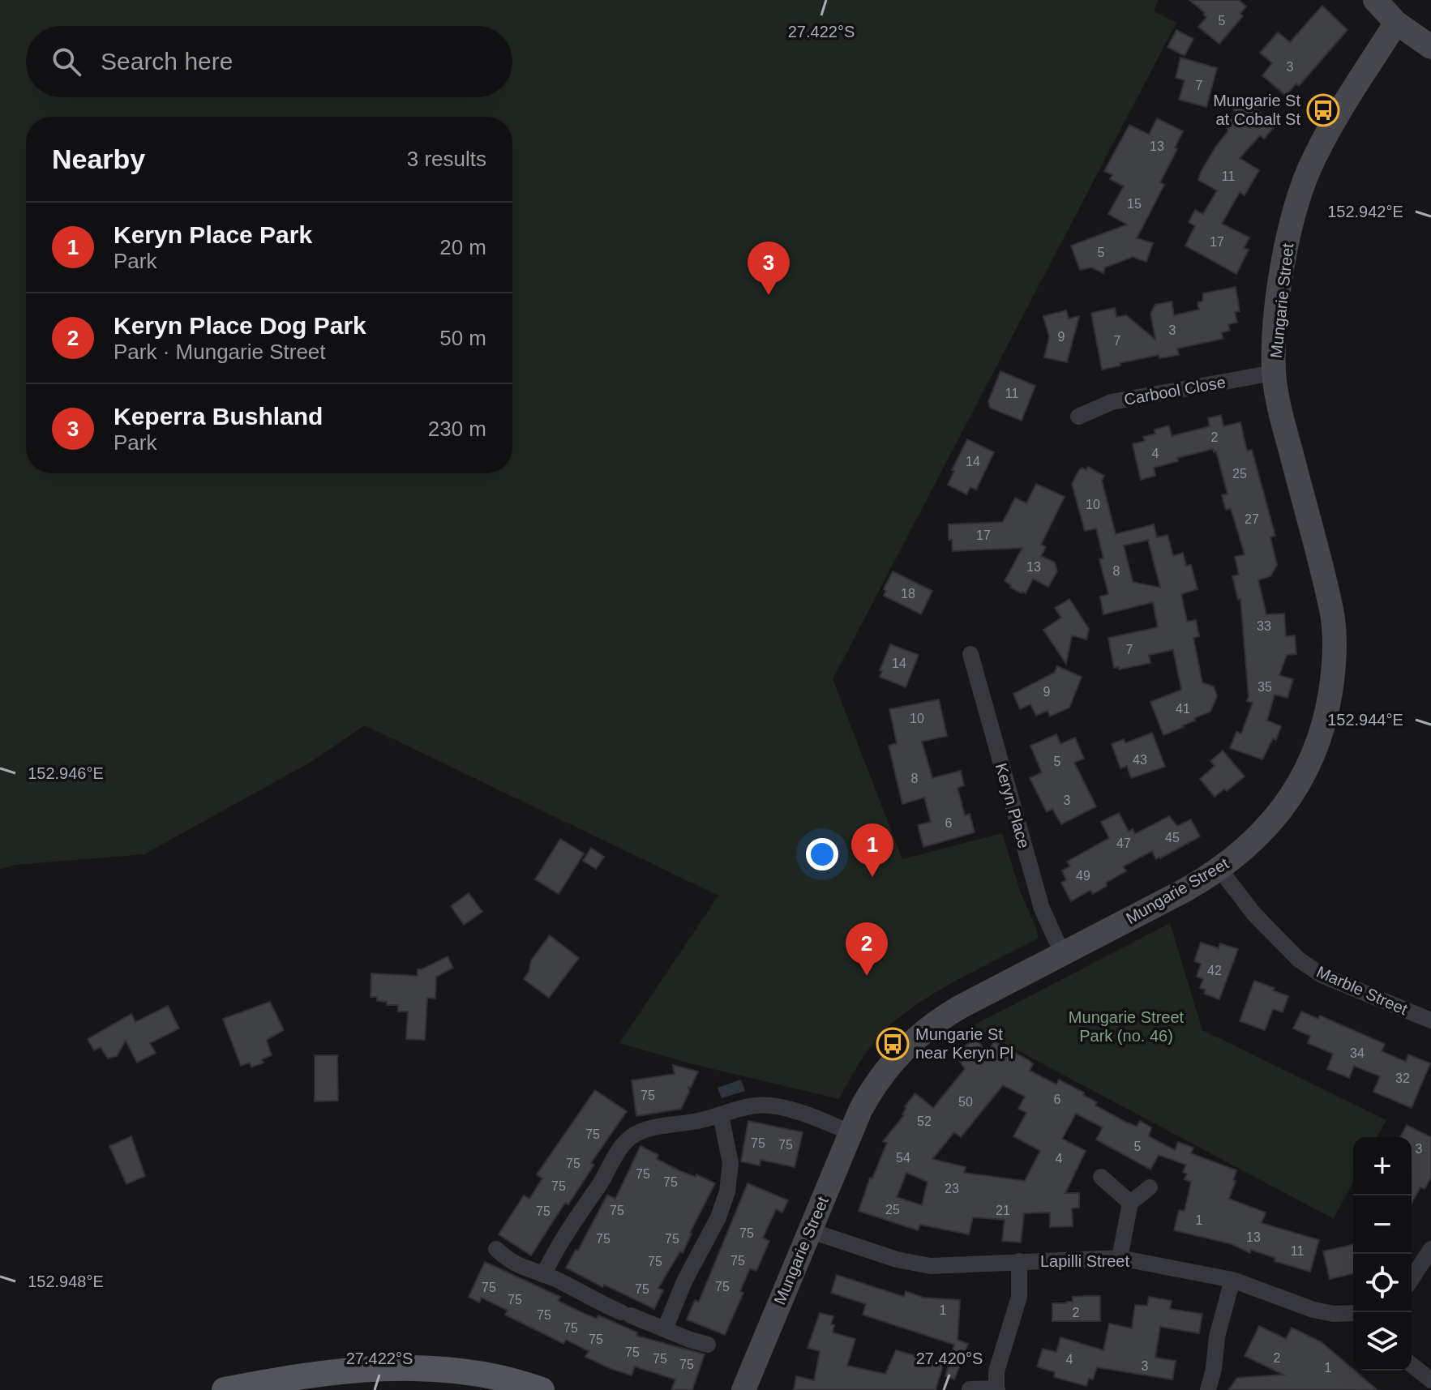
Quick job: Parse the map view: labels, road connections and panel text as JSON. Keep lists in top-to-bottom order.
{
  "streets": {
    "street": [
      "Mungarie Street",
      "Carbool Close",
      "Keryn Place",
      "Marble Street",
      "Lapilli Street"
    ]
  },
  "crossings": [
    ["Mungarie Street", "Carbool Close"],
    ["Mungarie Street", "Keryn Place"],
    ["Mungarie Street", "Marble Street"],
    ["Mungarie Street", "Lapilli Street"]
  ],
  "parks": ["Mungarie Street Park (no. 46)"],
  "places": {
    "bus stop": ["Mungarie St at Cobalt St", "Mungarie St near Keryn Pl"]
  },
  "house_numbers": [
    "5",
    "3",
    "7",
    "13",
    "11",
    "15",
    "17",
    "5",
    "3",
    "9",
    "7",
    "11",
    "2",
    "4",
    "14",
    "25",
    "10",
    "27",
    "17",
    "13",
    "8",
    "18",
    "33",
    "7",
    "14",
    "35",
    "9",
    "41",
    "10",
    "43",
    "5",
    "8",
    "3",
    "6",
    "45",
    "47",
    "49",
    "42",
    "34",
    "32",
    "75",
    "6",
    "50",
    "52",
    "75",
    "75",
    "75",
    "5",
    "3",
    "54",
    "4",
    "75",
    "75",
    "75",
    "75",
    "23",
    "25",
    "75",
    "21",
    "75",
    "1",
    "75",
    "13",
    "75",
    "75",
    "11",
    "75",
    "75",
    "75",
    "75",
    "75",
    "75",
    "1",
    "2",
    "75",
    "75",
    "75",
    "75",
    "2",
    "75",
    "4",
    "75",
    "3",
    "1"
  ],
  "page": {
    "search": "Search here",
    "heading": ["Nearby", "3 results"],
    "list": [
      {
        "mark": "1",
        "name": "Keryn Place Park",
        "note": "Park",
        "value": "20 m"
      },
      {
        "mark": "2",
        "name": "Keryn Place Dog Park",
        "note": "Park · Mungarie Street",
        "value": "50 m"
      },
      {
        "mark": "3",
        "name": "Keperra Bushland",
        "note": "Park",
        "value": "230 m"
      }
    ],
    "pins": ["3", "1", "2"],
    "map_buttons": ["+", "−"]
  },
  "coordinates": [
    "27.422°S",
    "152.942°E",
    "152.944°E",
    "152.946°E",
    "152.948°E",
    "27.420°S"
  ]
}
